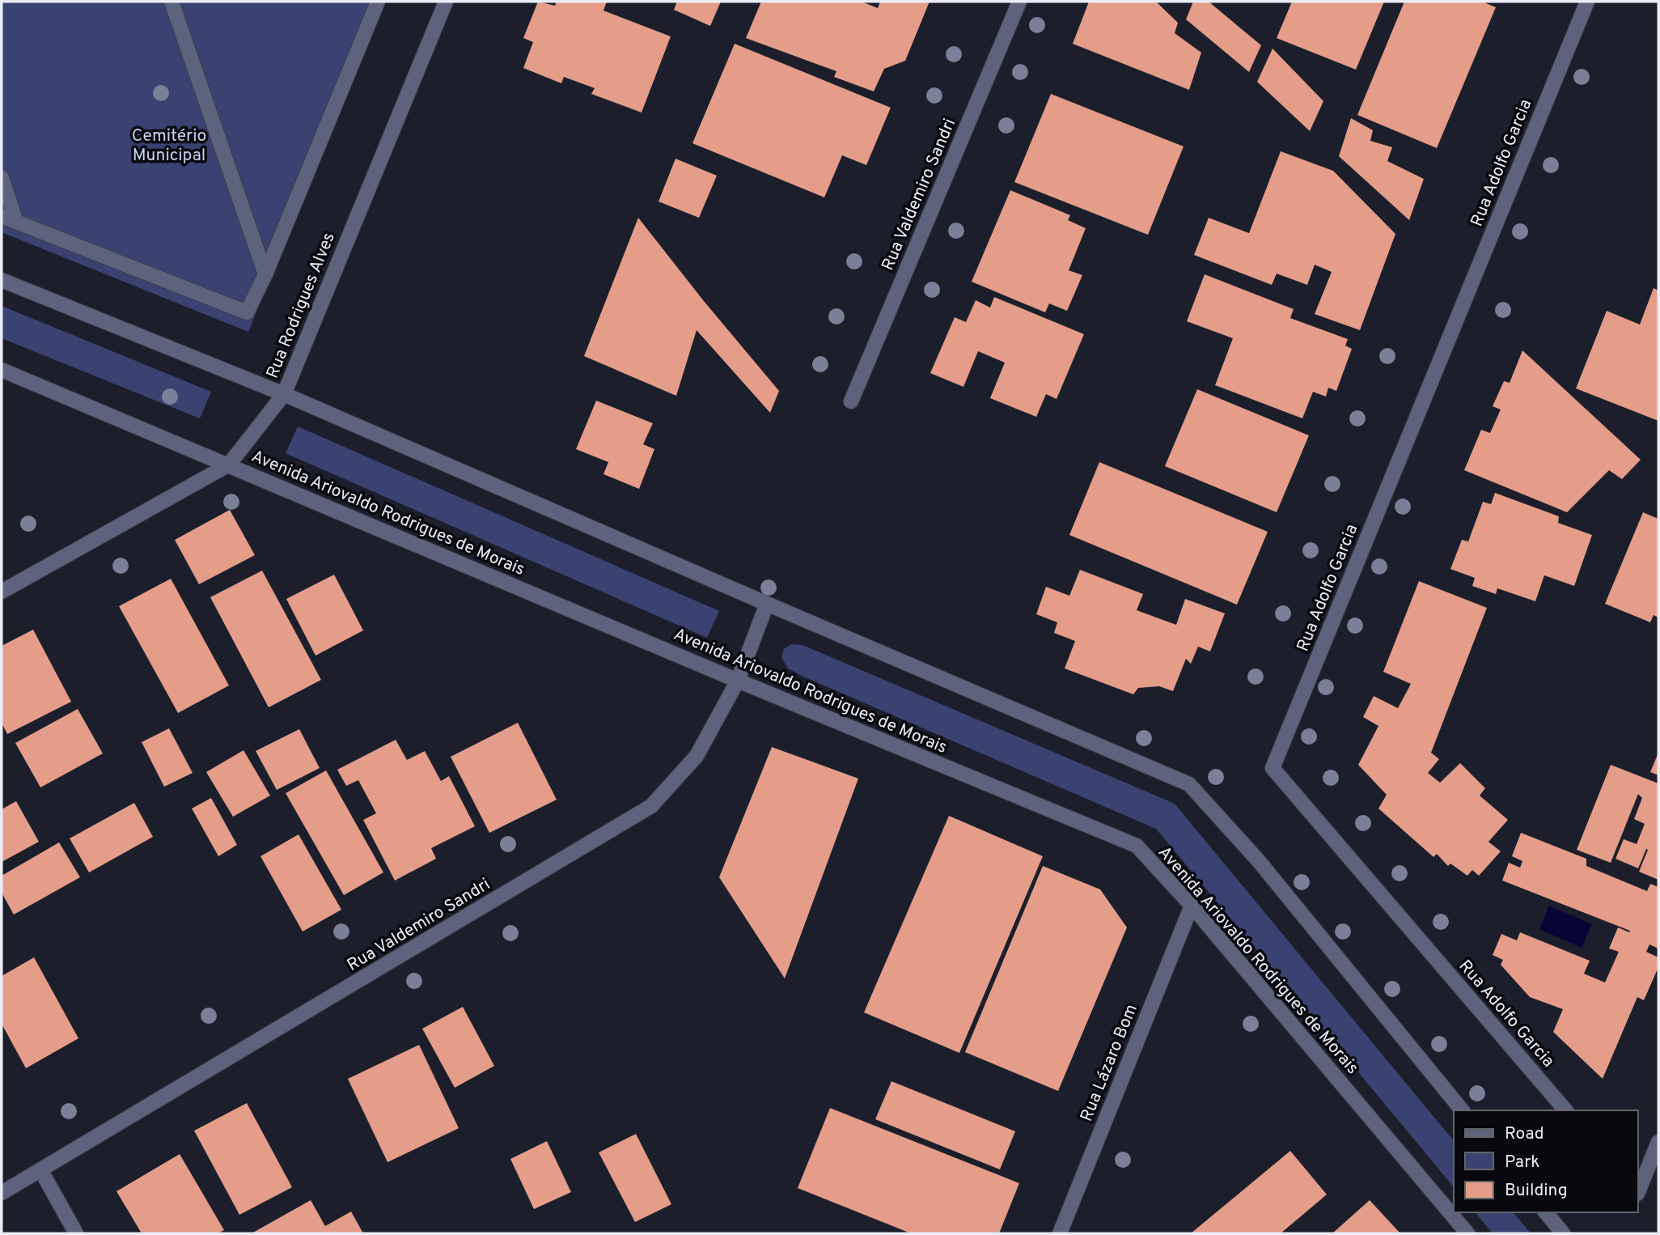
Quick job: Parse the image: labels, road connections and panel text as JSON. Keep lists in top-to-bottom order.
{
  "streets": {
    "street": [
      "Rua Adolfo Garcia",
      "Rua Valdemiro Sandri",
      "Rua Rodrigues Alves",
      "Avenida Ariovaldo Rodrigues de Morais",
      "Rua Lázaro Bom"
    ]
  },
  "crossings": [
    ["Rua Valdemiro Sandri", "Avenida Ariovaldo Rodrigues de Morais"],
    ["Rua Rodrigues Alves", "Avenida Ariovaldo Rodrigues de Morais"],
    ["Avenida Ariovaldo Rodrigues de Morais", "Rua Lázaro Bom"]
  ],
  "parks": ["Cemitério Municipal"],
  "legend": ["Road", "Park", "Building"]
}
